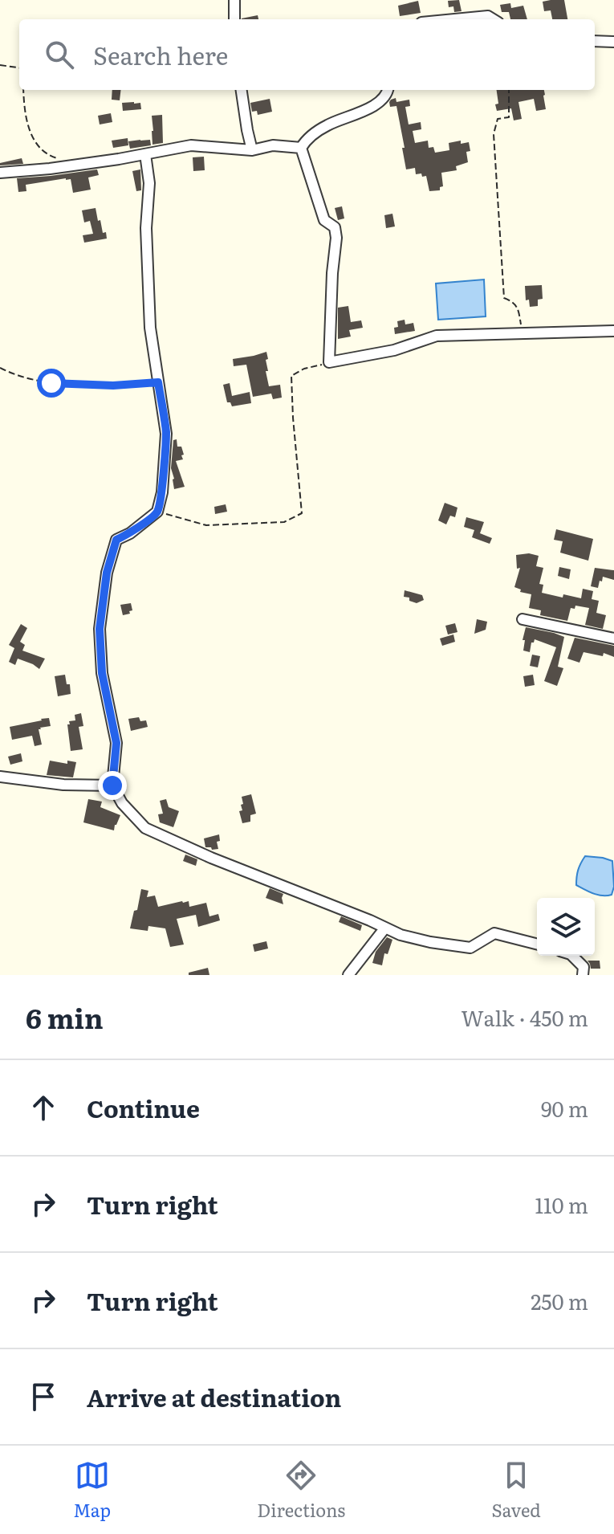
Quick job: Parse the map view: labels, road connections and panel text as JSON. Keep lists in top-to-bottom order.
{
  "page": {
    "search": "Search here",
    "heading": ["6 min", "Walk · 450 m"],
    "list": [
      ["Continue", "90 m"],
      ["Turn right", "110 m"],
      ["Turn right", "250 m"],
      "Arrive at destination"
    ],
    "nav": ["Map", "Directions", "Saved"]
  }
}
